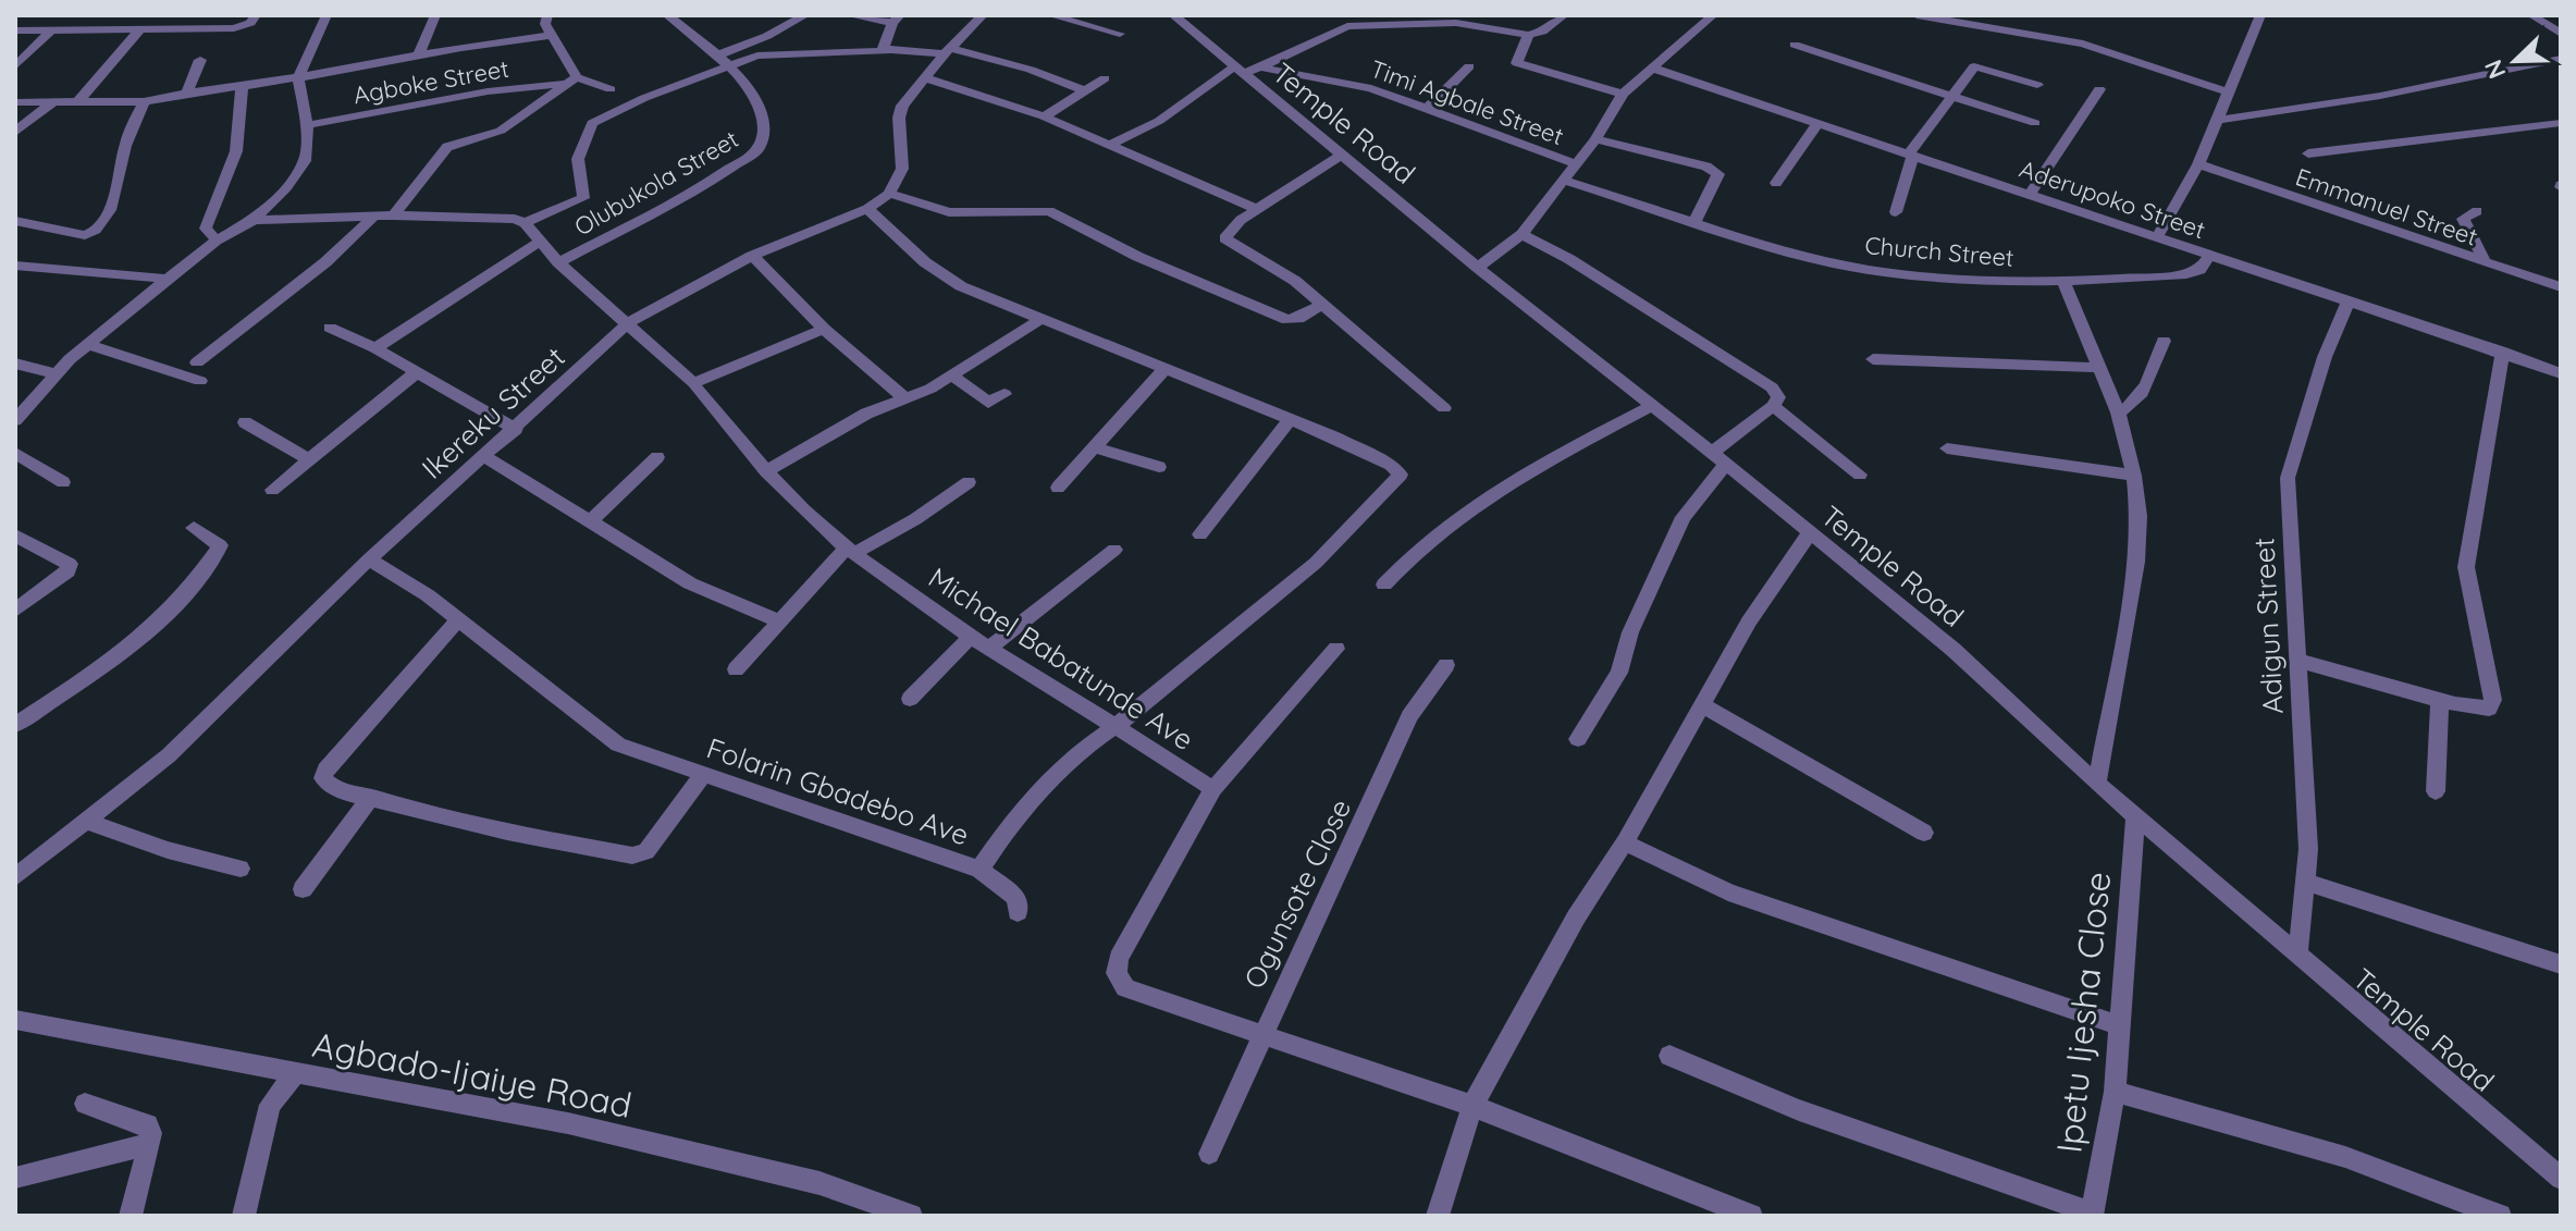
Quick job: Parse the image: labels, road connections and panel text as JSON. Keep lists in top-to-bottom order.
{
  "streets": {
    "street": [
      "Agboke Street",
      "Timi Agbale Street",
      "Temple Road",
      "Olubukola Street",
      "Aderupoko Street",
      "Emmanuel Street",
      "Church Street",
      "Ikereku Street",
      "Adigun Street",
      "Michael Babatunde Ave",
      "Folarin Gbadebo Ave",
      "Ogunsote Close",
      "Ipetu Ijesha Close",
      "Agbado-Ijaiye Road"
    ]
  },
  "crossings": [
    ["Timi Agbale Street", "Temple Road"],
    ["Temple Road", "Adigun Street"],
    ["Temple Road", "Ipetu Ijesha Close"],
    ["Olubukola Street", "Michael Babatunde Ave"],
    ["Aderupoko Street", "Church Street"],
    ["Aderupoko Street", "Adigun Street"],
    ["Ikereku Street", "Michael Babatunde Ave"],
    ["Ikereku Street", "Folarin Gbadebo Ave"],
    ["Michael Babatunde Ave", "Folarin Gbadebo Ave"]
  ],
  "north": "bottom left"
}
